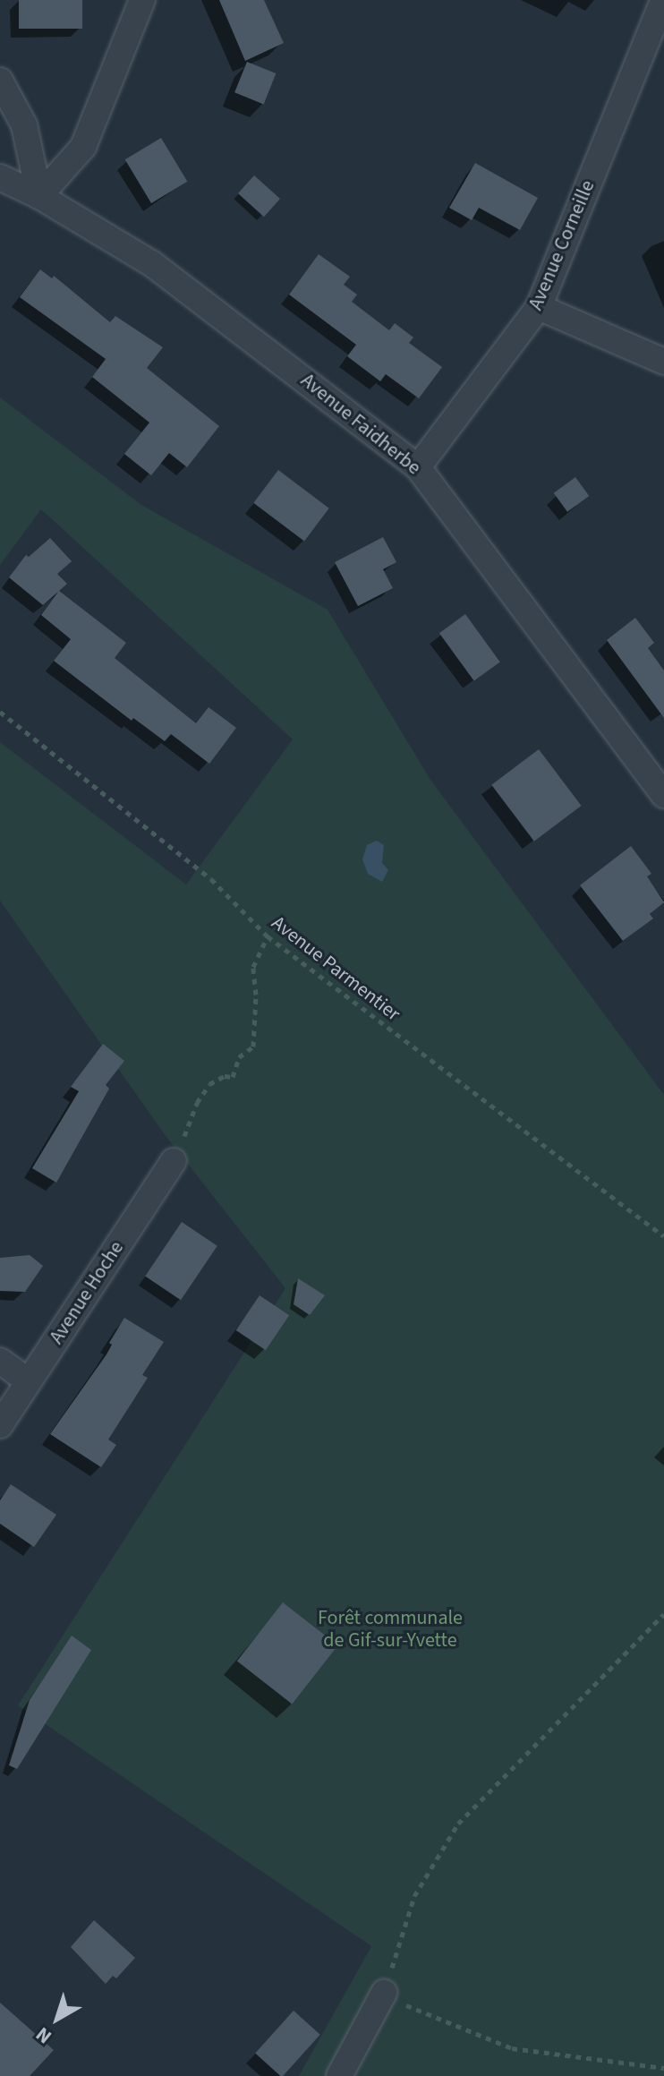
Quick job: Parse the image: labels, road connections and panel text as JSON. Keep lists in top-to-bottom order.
{
  "streets": {
    "street": ["Avenue Corneille", "Avenue Faidherbe", "Avenue Hoche"],
    "path": ["Avenue Parmentier"]
  },
  "crossings": [
    ["Avenue Corneille", "Avenue Faidherbe"]
  ],
  "parks": ["Forêt communale de Gif-sur-Yvette"],
  "north": "bottom left"
}
